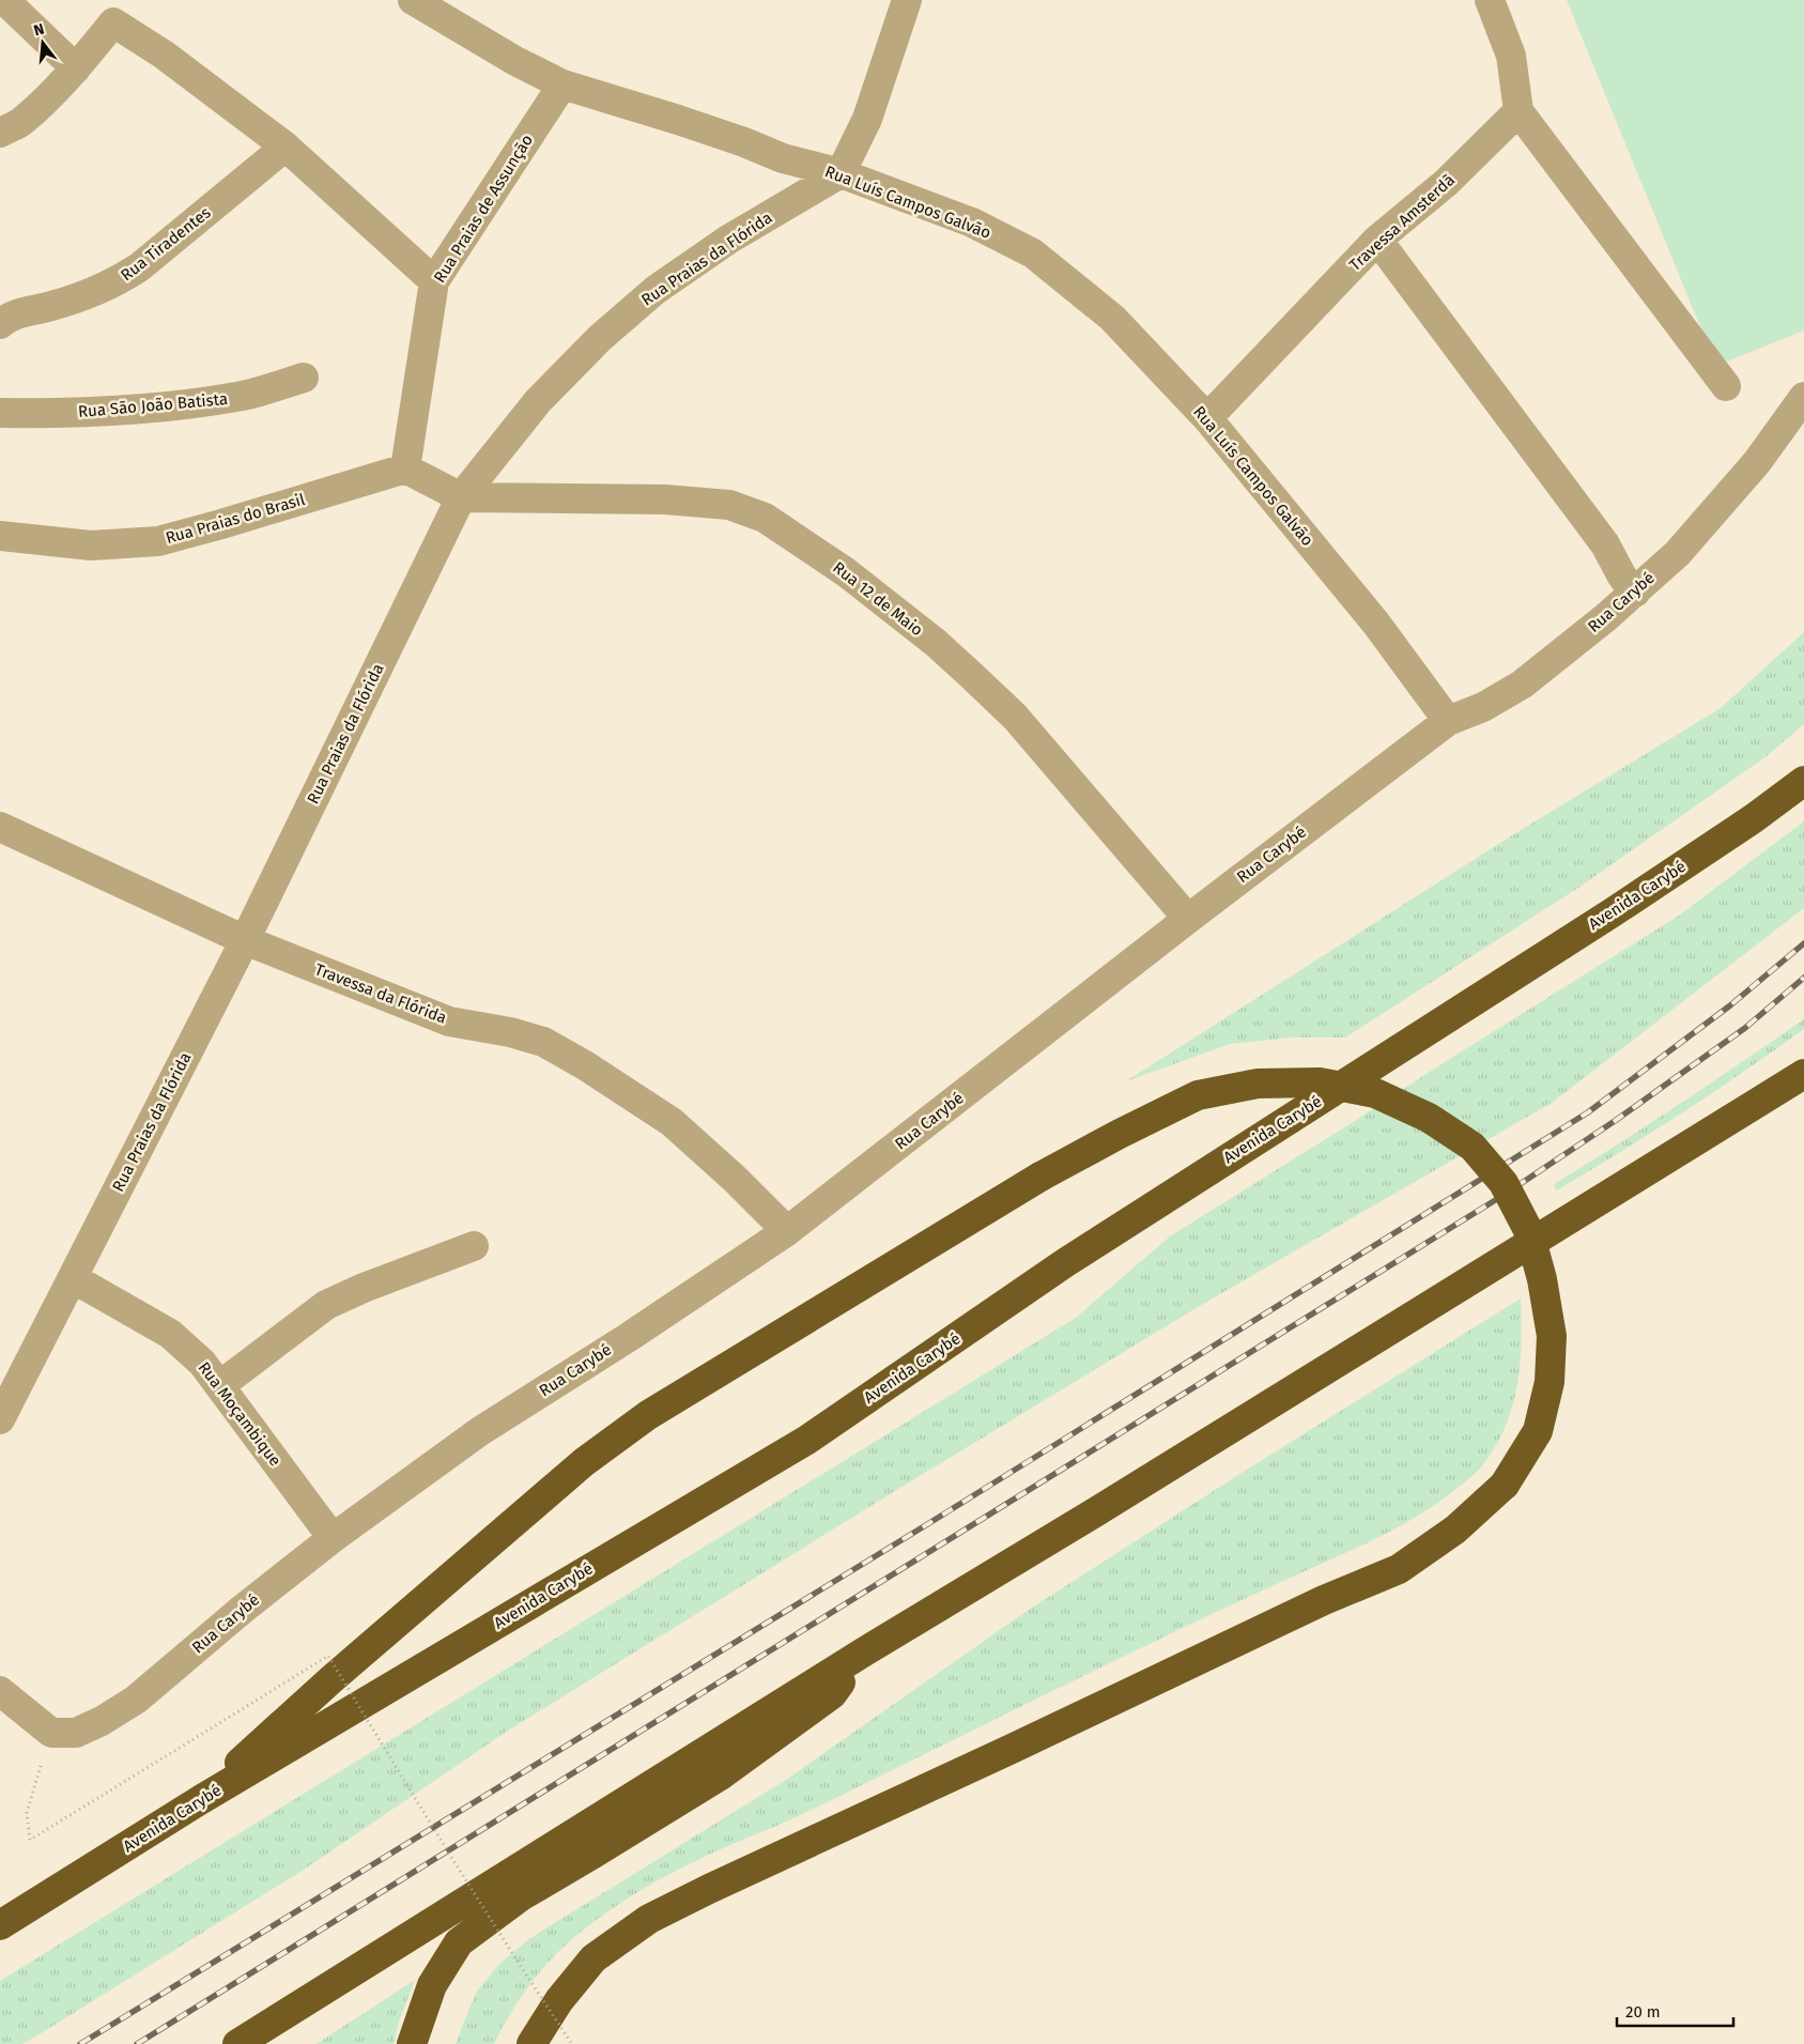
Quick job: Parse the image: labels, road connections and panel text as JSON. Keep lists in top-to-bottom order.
{
  "streets": {
    "highway": ["Avenida Carybé"],
    "street": [
      "Rua Luís Campos Galvão",
      "Rua Praias de Assunção",
      "Travessa Amsterdã",
      "Rua Tiradentes",
      "Rua Praias da Flórida",
      "Rua São João Batista",
      "Rua Praias do Brasil",
      "Rua 12 de Maio",
      "Rua Carybé",
      "Travessa da Flórida",
      "Rua Moçambique"
    ]
  },
  "crossings": [
    ["Rua Luís Campos Galvão", "Rua Praias de Assunção"],
    ["Rua Luís Campos Galvão", "Travessa Amsterdã"],
    ["Rua Luís Campos Galvão", "Rua Praias da Flórida"],
    ["Rua Luís Campos Galvão", "Rua Carybé"],
    ["Rua Praias de Assunção", "Rua Praias do Brasil"],
    ["Rua Praias da Flórida", "Rua 12 de Maio"],
    ["Rua Praias da Flórida", "Travessa da Flórida"],
    ["Rua Praias da Flórida", "Rua Moçambique"],
    ["Rua 12 de Maio", "Rua Carybé"],
    ["Rua Carybé", "Travessa da Flórida"],
    ["Rua Carybé", "Rua Moçambique"]
  ],
  "scale_bar": "20 m",
  "north": "top"
}
